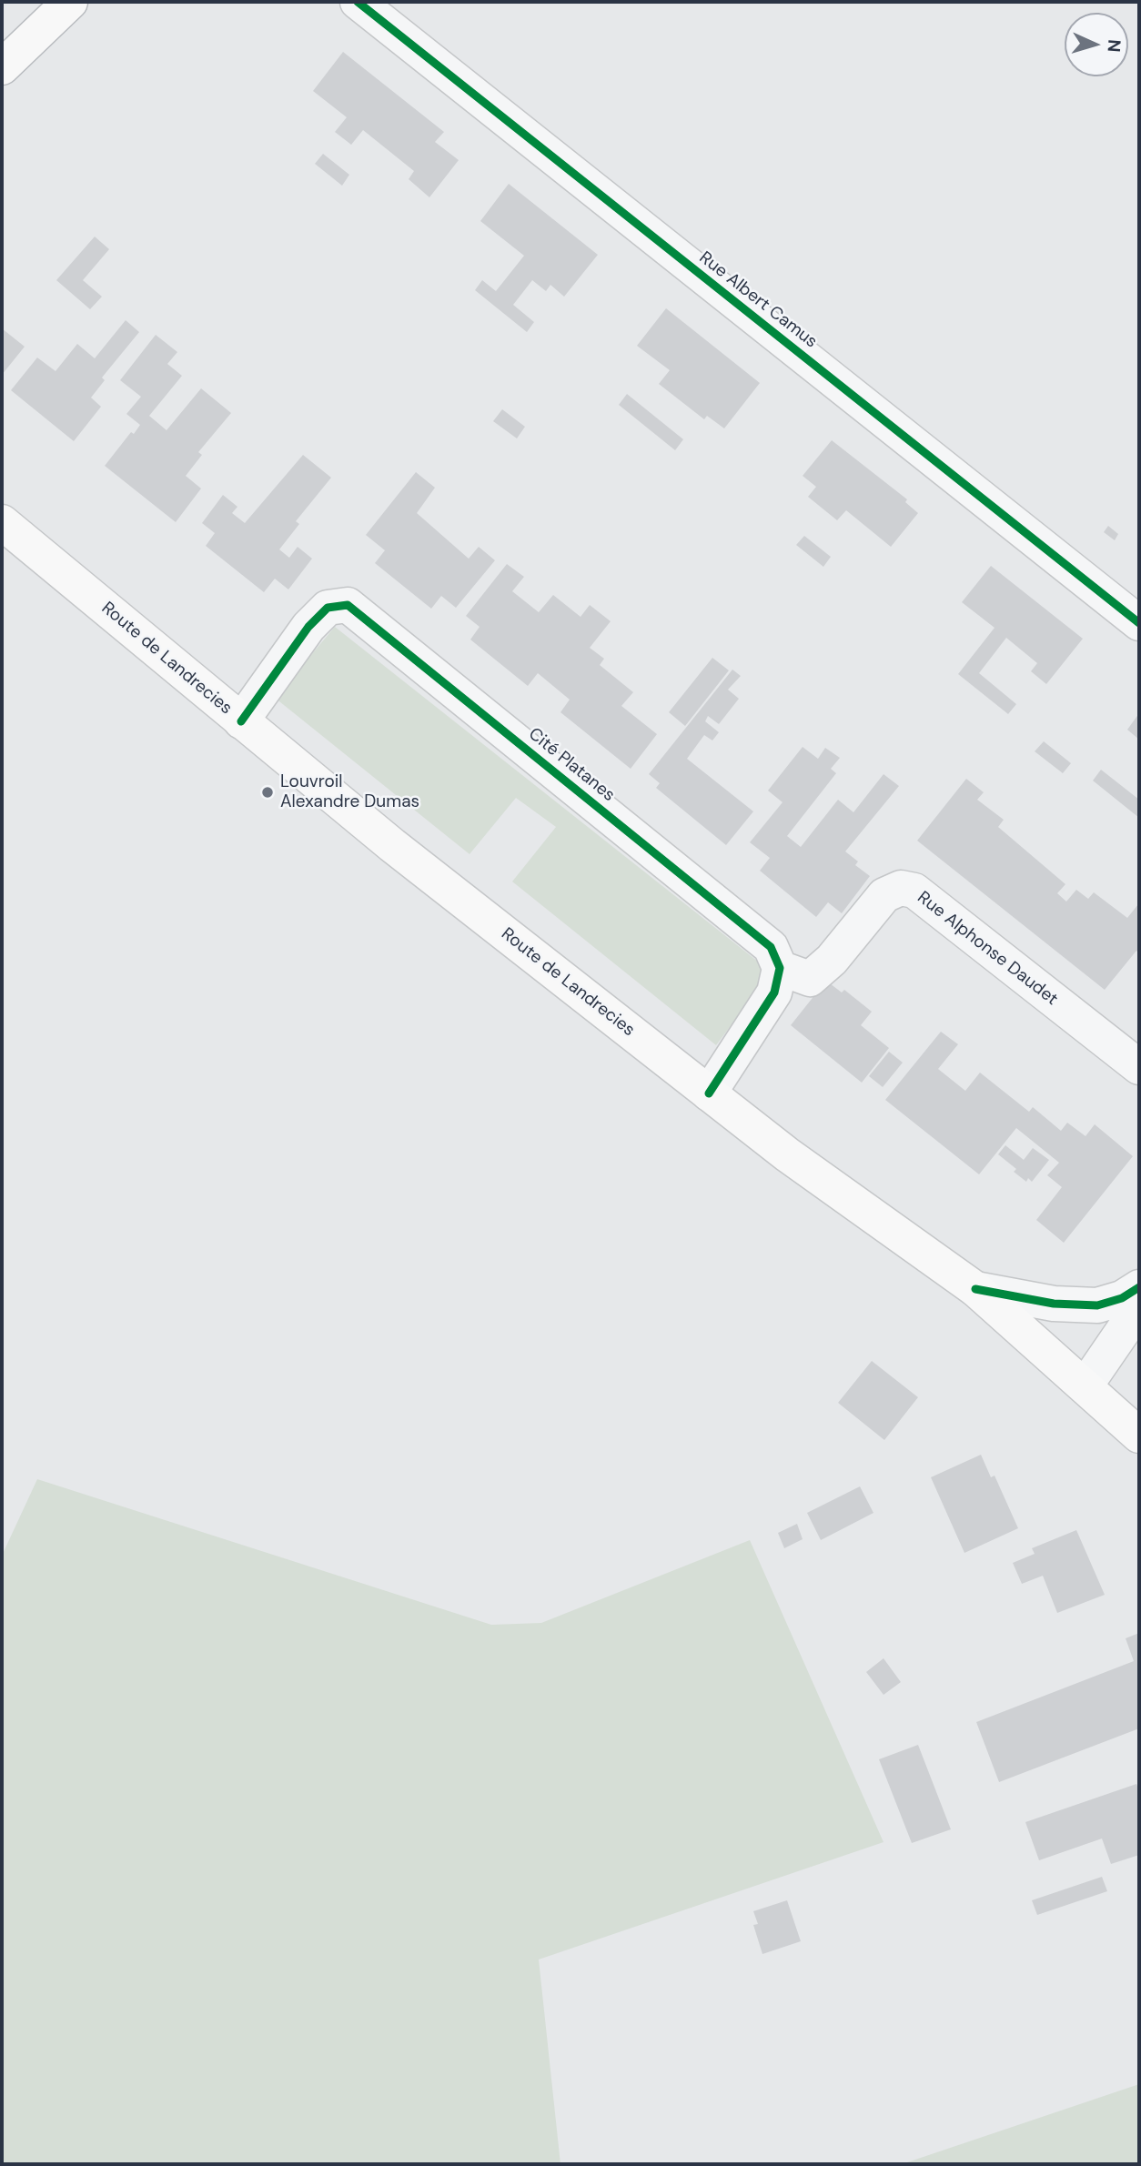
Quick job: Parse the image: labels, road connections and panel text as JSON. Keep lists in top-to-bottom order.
{
  "streets": {
    "main road": ["Route de Landrecies"],
    "street": ["Rue Albert Camus", "Cité Platanes", "Rue Alphonse Daudet"]
  },
  "crossings": [
    ["Route de Landrecies", "Cité Platanes"],
    ["Cité Platanes", "Rue Alphonse Daudet"]
  ],
  "places": ["Louvroil Alexandre Dumas"],
  "north": "right"
}
